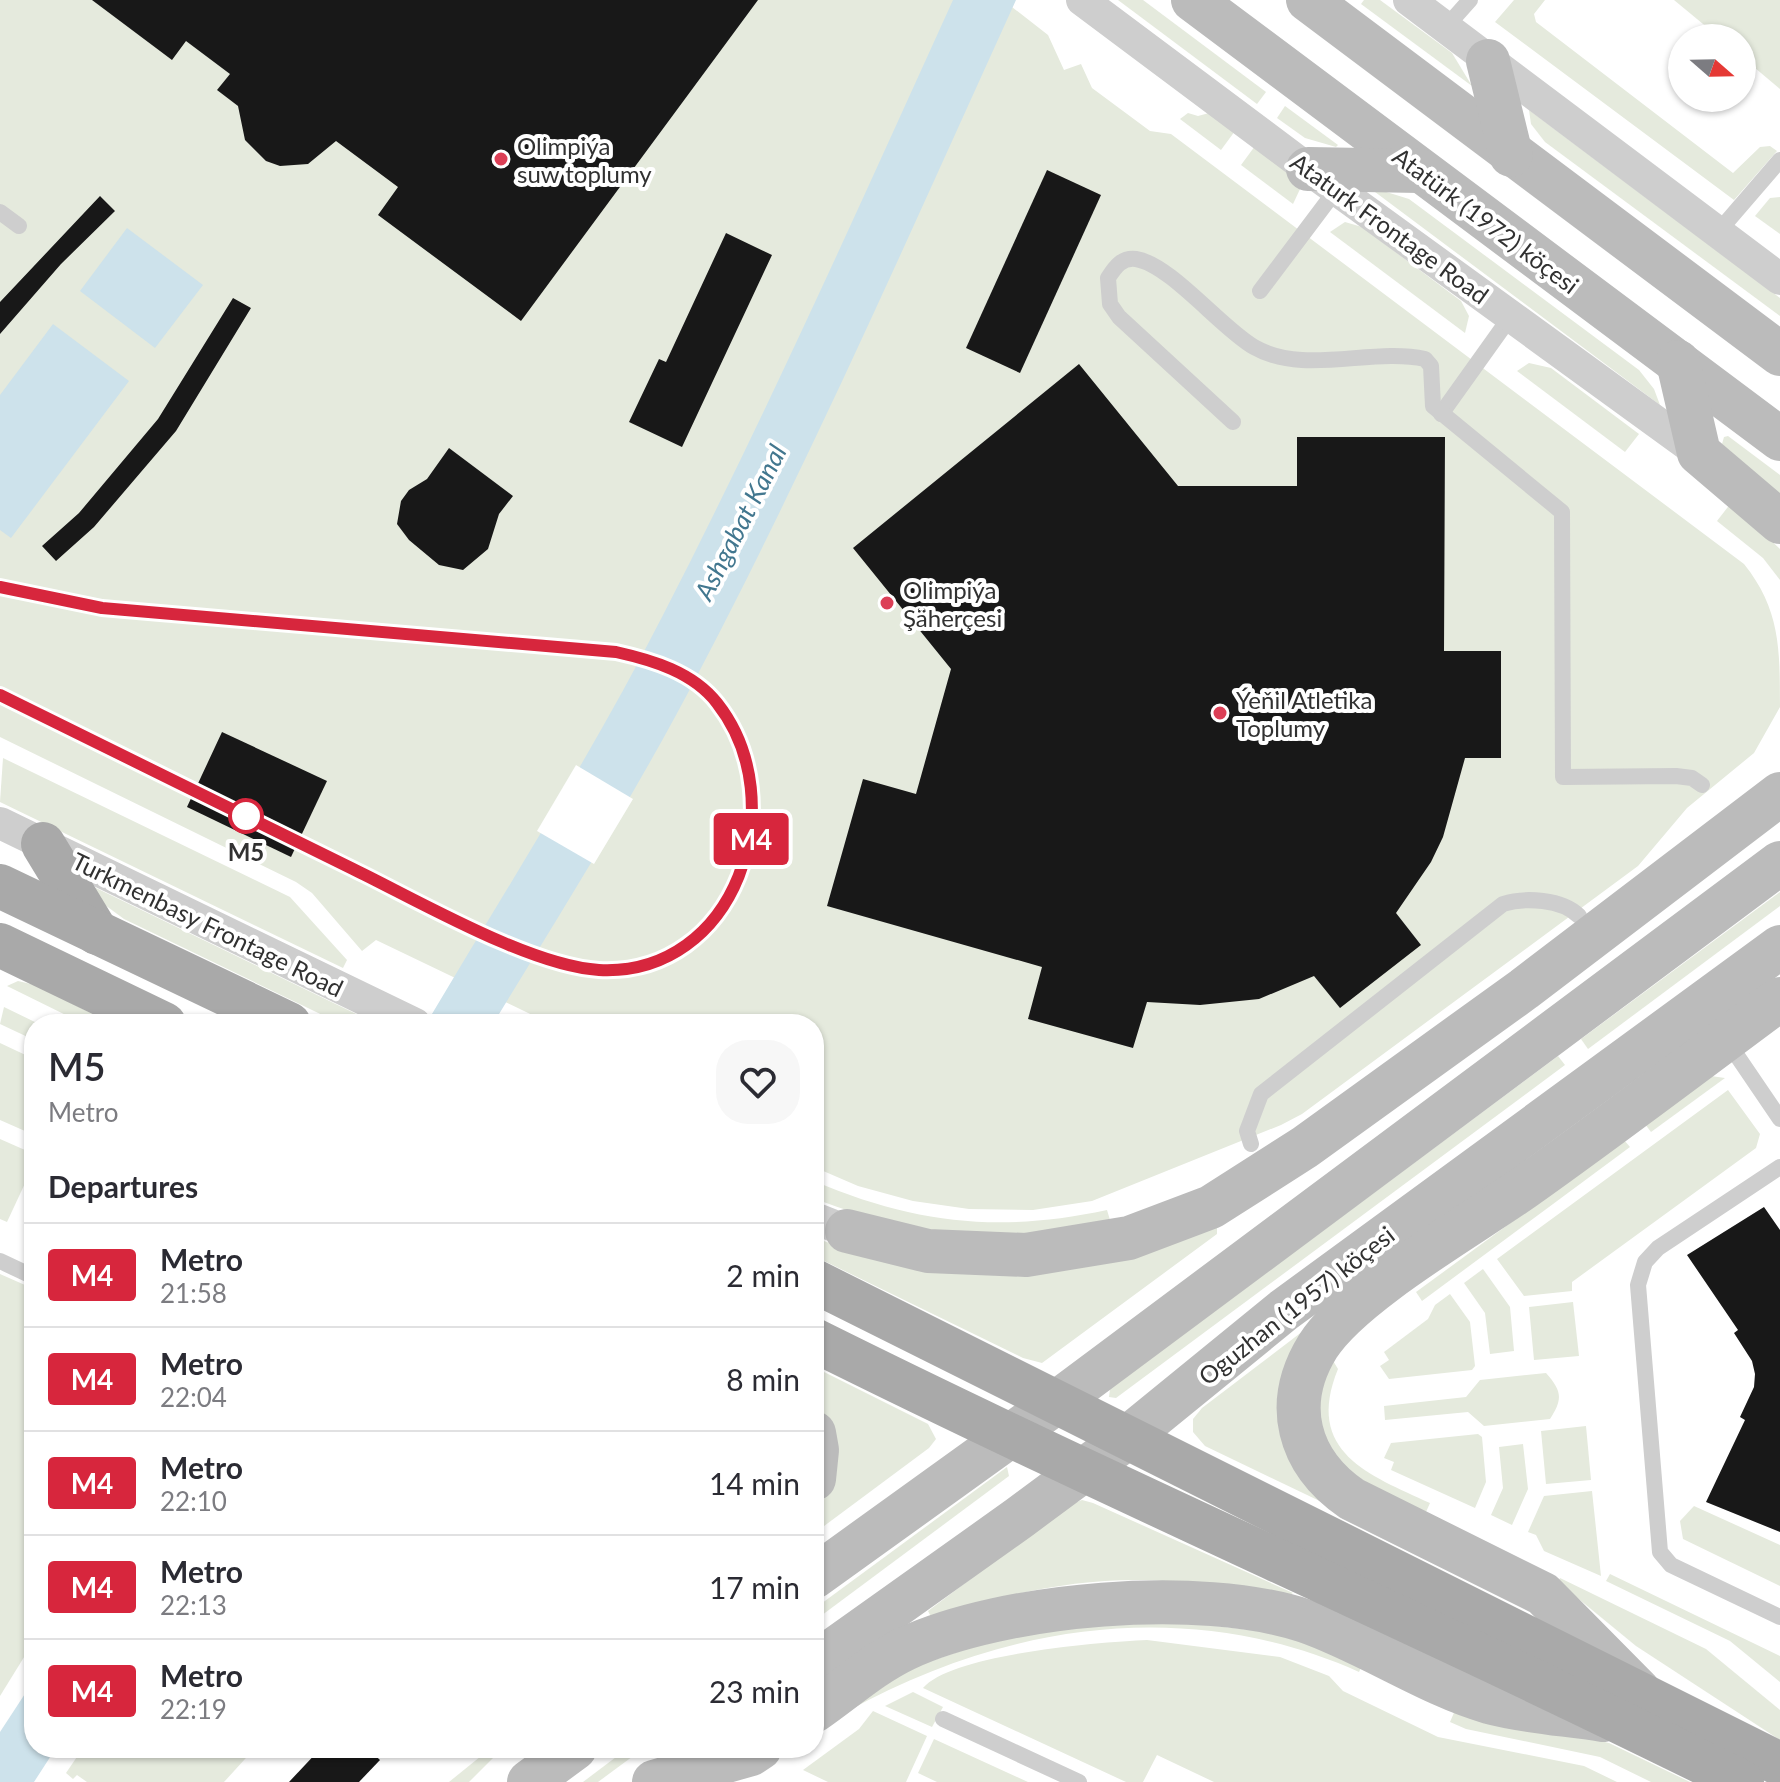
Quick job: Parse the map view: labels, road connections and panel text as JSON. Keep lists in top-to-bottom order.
{
  "streets": {
    "main road": ["Atatürk (1972) köçesi", "Oguzhan (1957) köçesi"],
    "street": ["Ataturk Frontage Road", "Turkmenbasy Frontage Road"]
  },
  "water": ["Ashgabat Kanal"],
  "places": [
    "Olimpiýa suw toplumy",
    "Olimpiýa Şäherçesi",
    "Ýeňil Atletika Toplumy",
    "M5"
  ],
  "lines": ["metro line M4"],
  "north": "right",
  "page": {
    "on_map": "M4",
    "heading": [
      ["M5", "Metro"],
      "Departures"
    ],
    "list": [
      {
        "mark": "M4",
        "name": "Metro",
        "note": "21:58",
        "value": "2 min"
      },
      {
        "mark": "M4",
        "name": "Metro",
        "note": "22:04",
        "value": "8 min"
      },
      {
        "mark": "M4",
        "name": "Metro",
        "note": "22:10",
        "value": "14 min"
      },
      {
        "mark": "M4",
        "name": "Metro",
        "note": "22:13",
        "value": "17 min"
      },
      {
        "mark": "M4",
        "name": "Metro",
        "note": "22:19",
        "value": "23 min"
      }
    ]
  }
}
